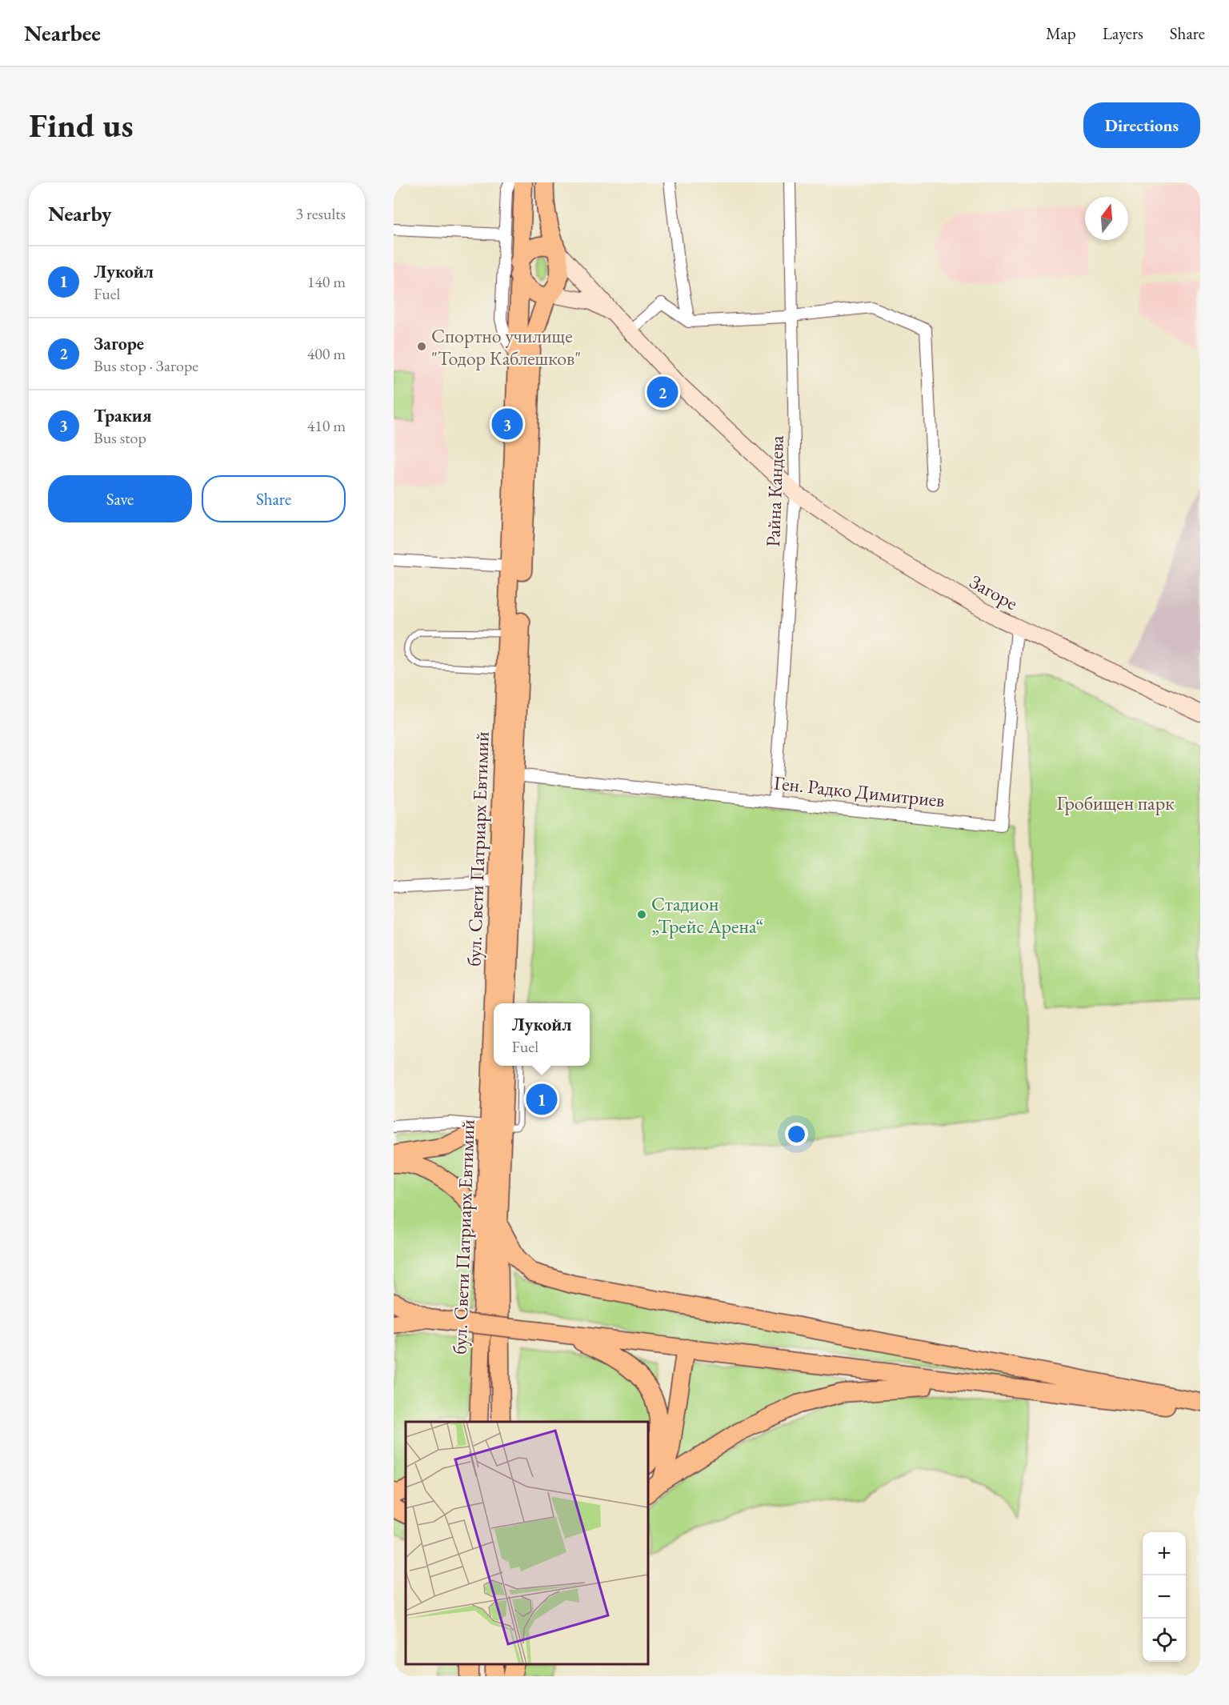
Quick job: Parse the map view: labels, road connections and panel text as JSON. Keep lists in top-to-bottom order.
{
  "streets": {
    "main road": ["бул. Свети Патриарх Евтимий"],
    "street": ["Райна Кандева", "Загоре", "Ген. Радко Димитриев"]
  },
  "crossings": [
    ["Райна Кандева", "Загоре"],
    ["Райна Кандева", "Ген. Радко Димитриев"],
    ["Загоре", "Ген. Радко Димитриев"],
    ["Загоре", "бул. Свети Патриарх Евтимий"],
    ["Ген. Радко Димитриев", "бул. Свети Патриарх Евтимий"]
  ],
  "parks": ["Гробищен парк"],
  "places": ["Спортно училище \"Тодор Каблешков\"", "Стадион „Трейс Арена“"],
  "north": "top",
  "page": {
    "header": "Nearbee",
    "nav": ["Map", "Layers", "Share"],
    "buttons": [
      "Directions",
      ["Save", "Share"]
    ],
    "title": "Find us",
    "heading": ["Nearby", "3 results"],
    "list": [
      {
        "mark": "1",
        "name": "Лукойл",
        "note": "Fuel",
        "value": "140 m"
      },
      {
        "mark": "2",
        "name": "Загоре",
        "note": "Bus stop · Загоре",
        "value": "400 m"
      },
      {
        "mark": "3",
        "name": "Тракия",
        "note": "Bus stop",
        "value": "410 m"
      }
    ],
    "pins": ["2", "3", "1"],
    "popup": ["Лукойл", "Fuel"],
    "map_buttons": ["+", "−"]
  }
}
